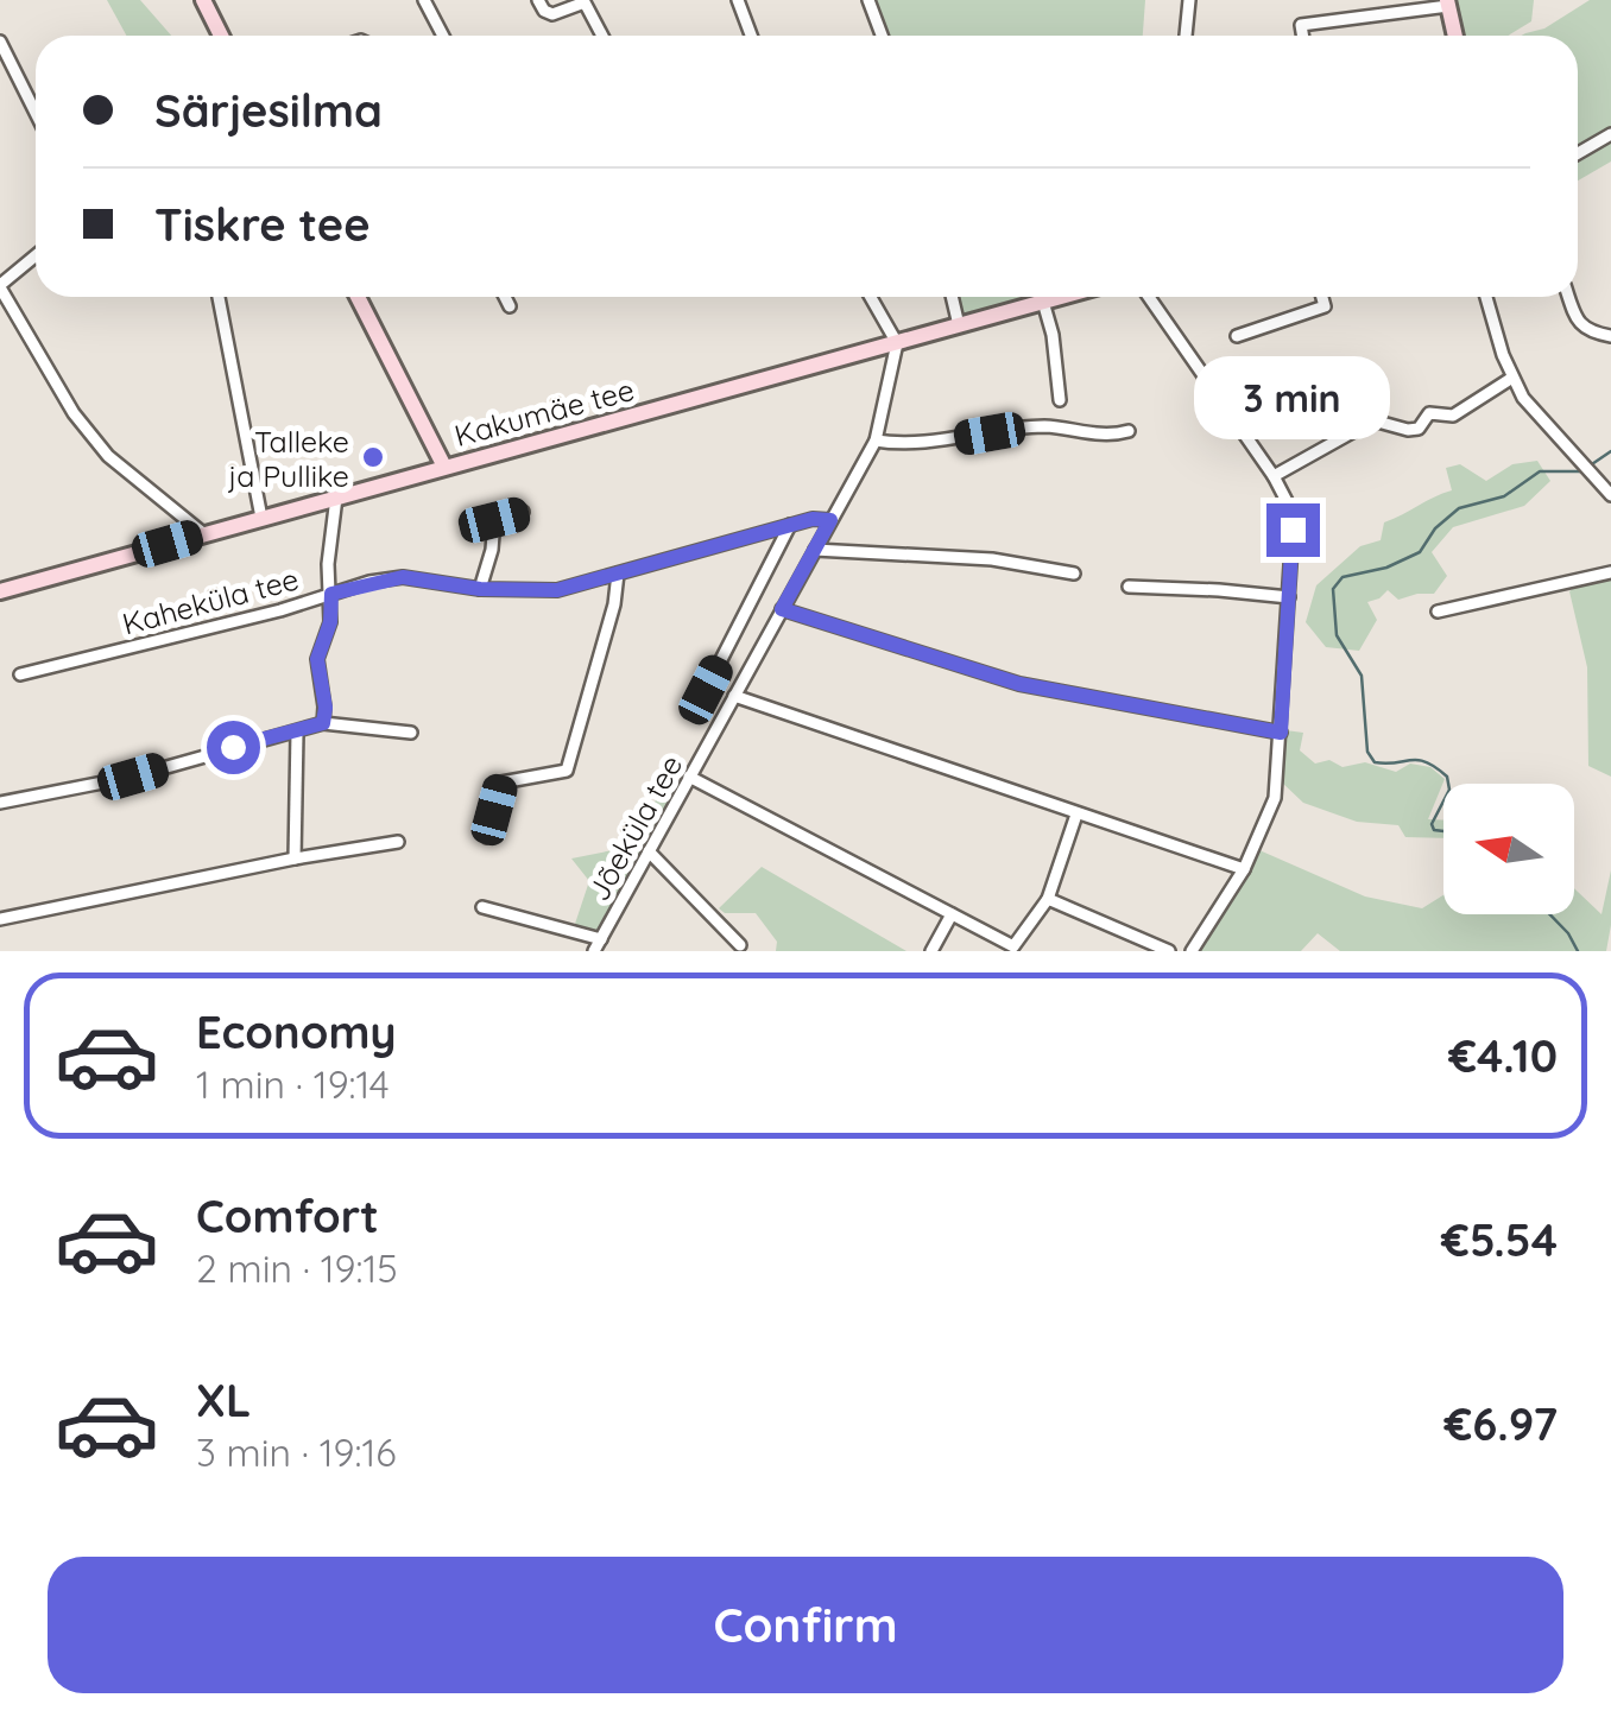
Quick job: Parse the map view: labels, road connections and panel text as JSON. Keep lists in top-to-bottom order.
{
  "streets": {
    "street": ["Kakumäe tee", "Kaheküla tee", "Jõeküla tee"]
  },
  "crossings": [
    ["Kakumäe tee", "Jõeküla tee"],
    ["Kaheküla tee", "Jõeküla tee"]
  ],
  "places": ["Talleke ja Pullike"],
  "north": "left",
  "page": {
    "banner": ["Särjesilma", "Tiskre tee"],
    "bubble": "3 min",
    "list": [
      {
        "name": "Economy",
        "note": "1 min · 19:14",
        "value": "€4.10"
      },
      {
        "name": "Comfort",
        "note": "2 min · 19:15",
        "value": "€5.54"
      },
      {
        "name": "XL",
        "note": "3 min · 19:16",
        "value": "€6.97"
      }
    ],
    "buttons": "Confirm"
  }
}
